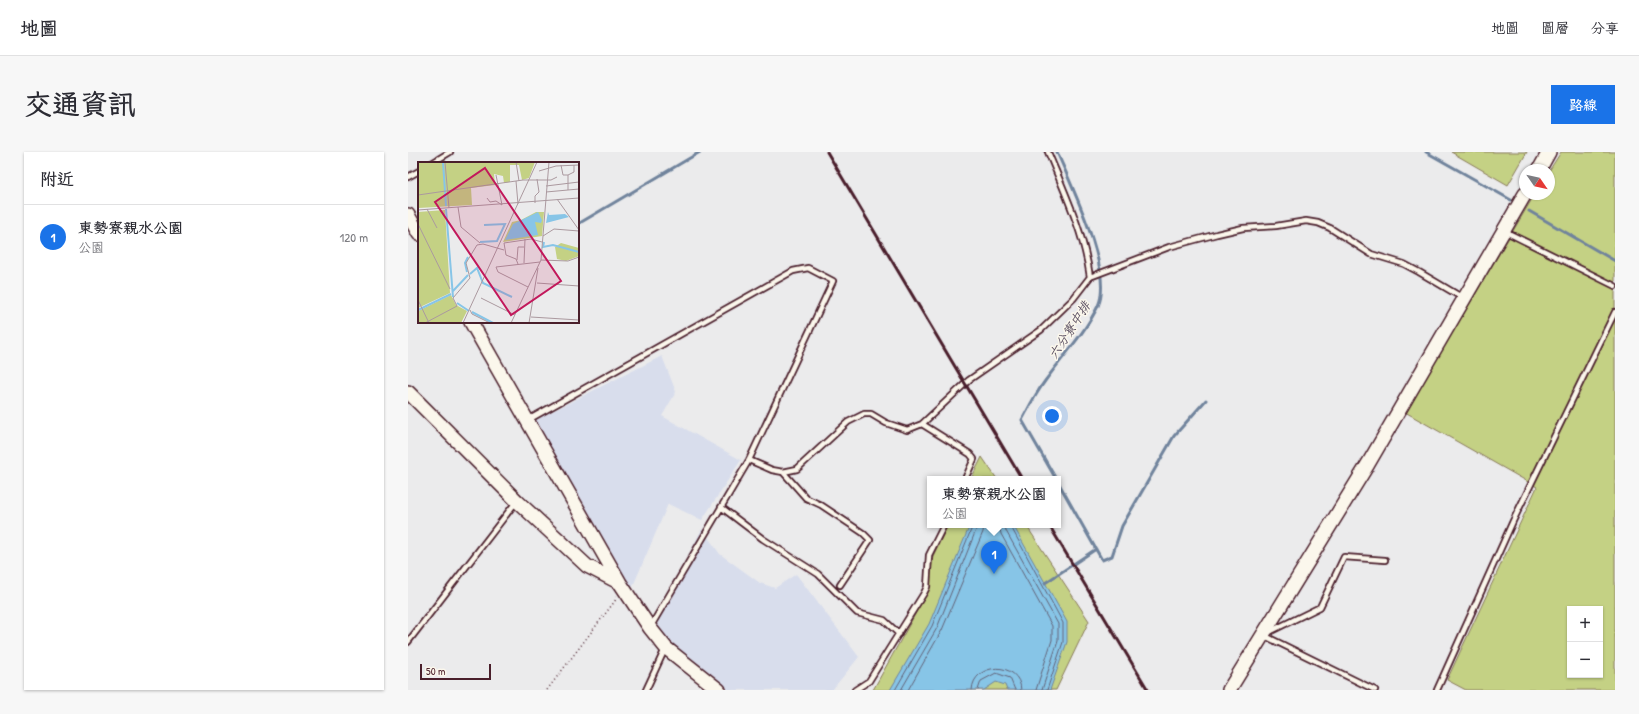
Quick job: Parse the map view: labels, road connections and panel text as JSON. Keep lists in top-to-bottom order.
{
  "water": ["六分寮中排"],
  "scale_bar": "50 m",
  "north": "bottom right",
  "page": {
    "header": "地圖",
    "nav": ["地圖", "圖層", "分享"],
    "title": "交通資訊",
    "buttons": "路線",
    "heading": "附近",
    "list": [
      {
        "mark": "1",
        "name": "東勢寮親水公園",
        "note": "公園",
        "value": "120 m"
      }
    ],
    "popup": ["東勢寮親水公園", "公園"],
    "pins": "1",
    "map_buttons": ["+", "−"],
    "scale": "50 m"
  }
}
